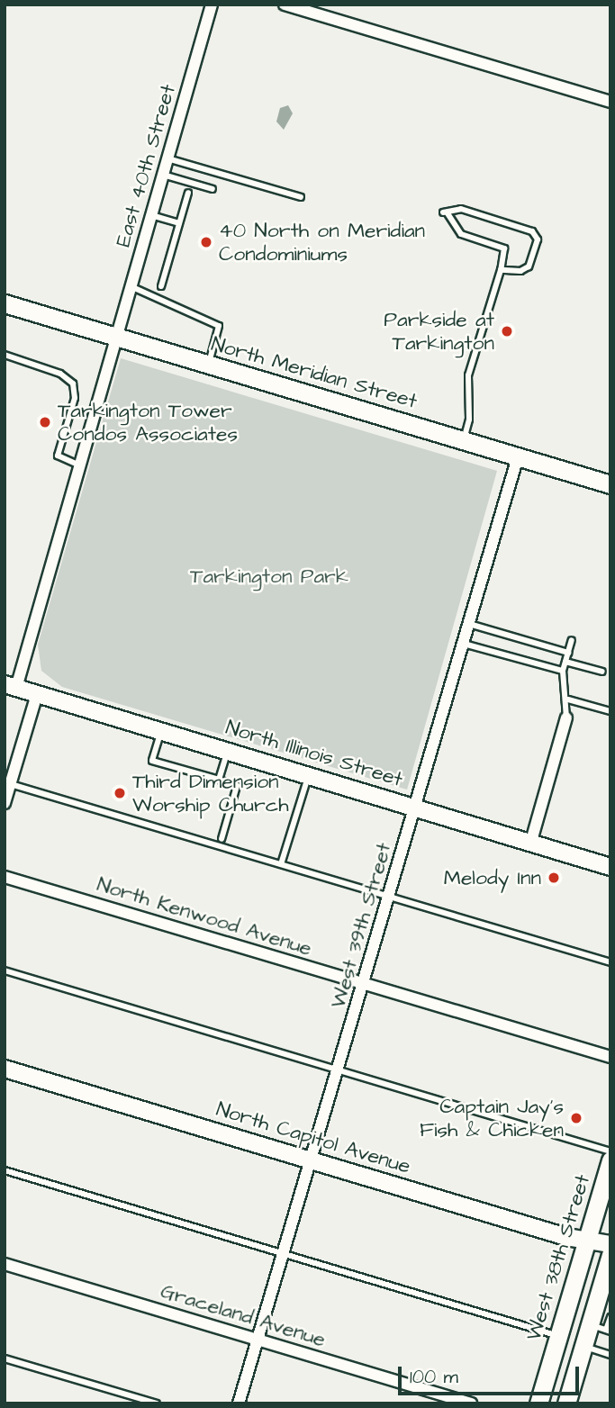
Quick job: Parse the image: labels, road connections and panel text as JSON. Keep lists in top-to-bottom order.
{
  "streets": {
    "main road": [
      "North Meridian Street",
      "North Illinois Street",
      "North Capitol Avenue",
      "West 38th Street"
    ],
    "street": [
      "East 40th Street",
      "North Kenwood Avenue",
      "West 39th Street",
      "Graceland Avenue"
    ]
  },
  "crossings": [
    ["East 40th Street", "North Meridian Street"],
    ["East 40th Street", "North Illinois Street"],
    ["North Meridian Street", "West 39th Street"],
    ["North Illinois Street", "West 39th Street"],
    ["North Kenwood Avenue", "West 39th Street"],
    ["West 39th Street", "North Capitol Avenue"],
    ["West 39th Street", "Graceland Avenue"],
    ["North Capitol Avenue", "West 38th Street"]
  ],
  "parks": ["Tarkington Park"],
  "places": [
    "40 North on Meridian Condominiums",
    "Parkside at Tarkington",
    "Tarkington Tower Condos Associates",
    "Third Dimension Worship Church",
    "Melody Inn",
    "Captain Jay's Fish & Chicken"
  ],
  "scale_bar": "100 m"
}
